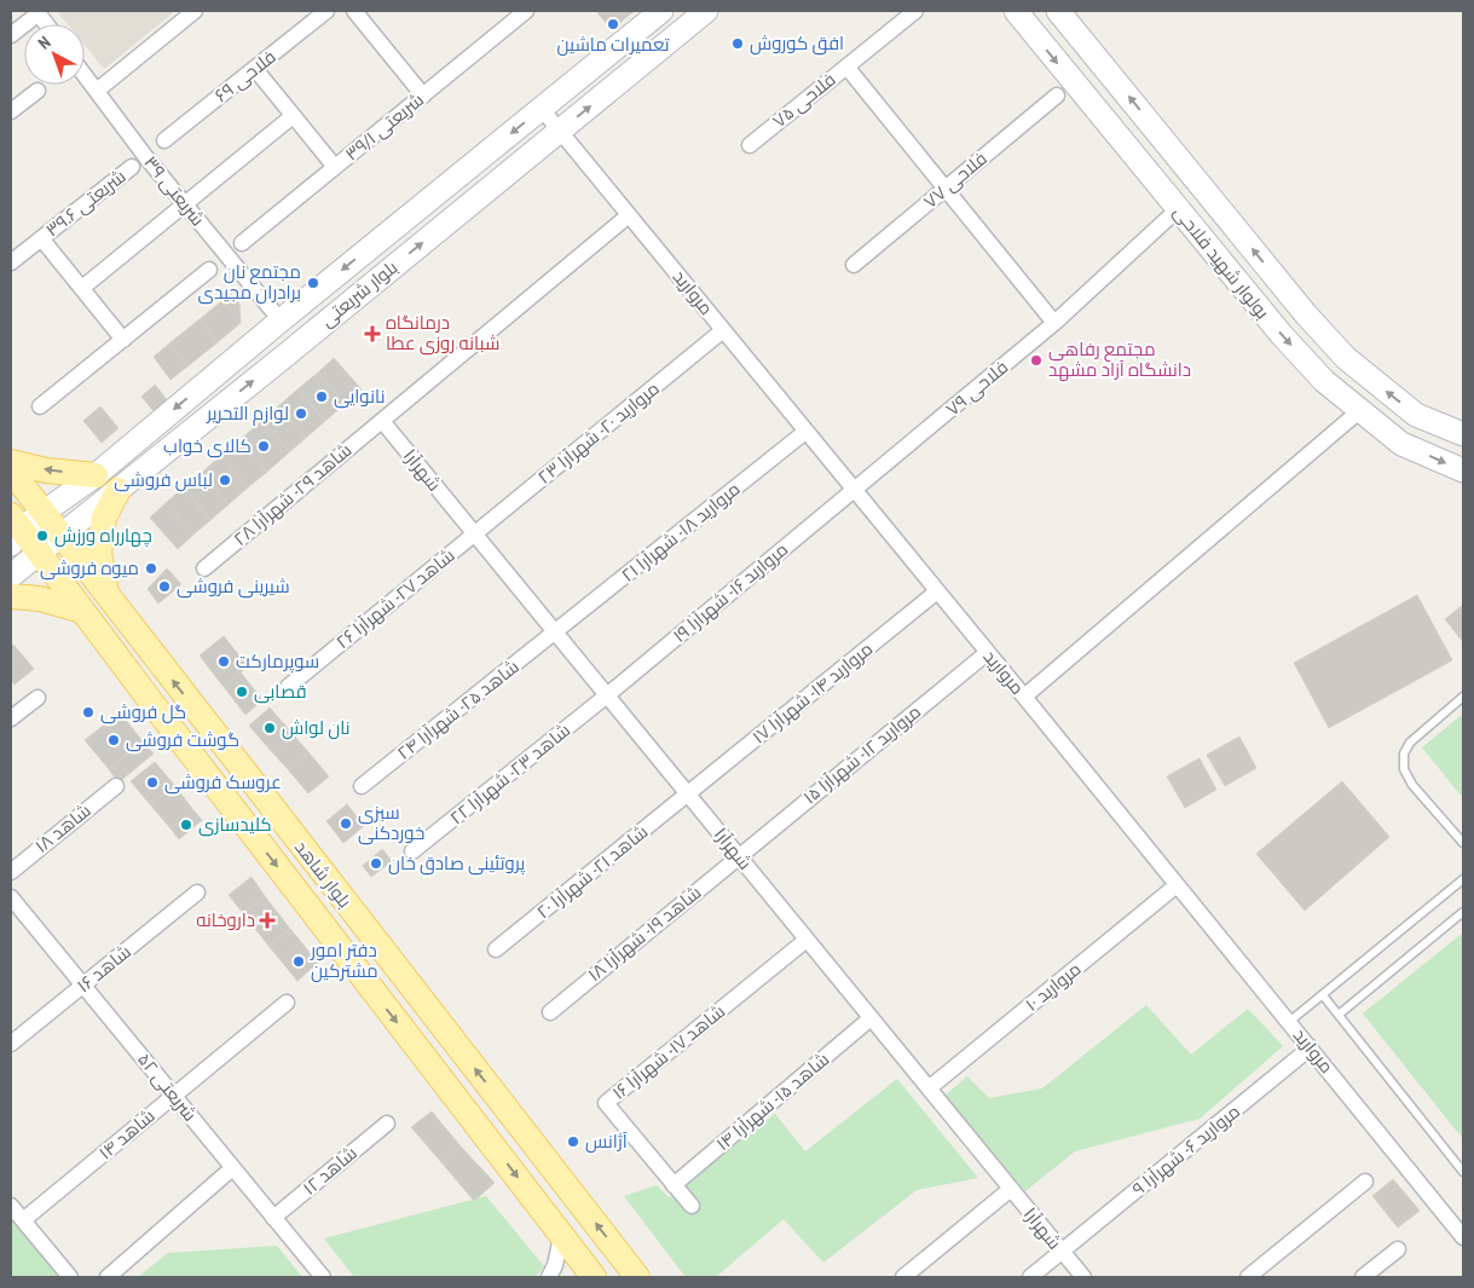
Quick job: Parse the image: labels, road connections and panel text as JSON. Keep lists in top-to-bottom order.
{
  "streets": {
    "main road": ["بولوار شهید فلاحی", "بلوار شریعتی", "بلوار شاهد"],
    "street": [
      "فلاحی ۶۹",
      "فلاحی ۷۵",
      "شریعتی ۳۹/۱",
      "فلاحی ۷۷",
      "شریعتی ۳۹",
      "شریعتی ۳۹.۶",
      "مروارید",
      "فلاحی ۷۹",
      "مروارید ۲۰- شهرآرا ۲۳",
      "شهرآرا",
      "شاهد ۲۹- شهرآرا ۲۸",
      "مروارید ۱۸- شهرآرا ۲۱",
      "مروارید ۱۶- شهرآرا ۱۹",
      "شاهد ۲۷- شهرآرا ۲۶",
      "مروارید ۱۴- شهرآرا ۱۷",
      "شاهد ۲۵- شهرآرا ۲۴",
      "مروارید ۱۲- شهرآرا ۱۵",
      "شاهد ۲۳- شهرآرا ۲۲",
      "شاهد ۱۸",
      "شاهد ۲۱- شهرآرا ۲۰",
      "شاهد ۱۹- شهرآرا ۱۸",
      "شاهد ۱۶",
      "مروارید ۱۰",
      "شاهد ۱۷- شهرآرا ۱۶",
      "شریعتی ۵۲",
      "شاهد ۱۵- شهرآرا ۱۴",
      "شاهد ۱۴",
      "مروارید ۶- شهرآرا ۹",
      "شاهد ۱۲"
    ]
  },
  "crossings": [
    ["شریعتی ۳۹", "بلوار شریعتی"],
    ["بولوار شهید فلاحی", "فلاحی ۷۹"],
    ["مروارید", "بلوار شریعتی"],
    ["مروارید", "فلاحی ۷۹"],
    ["مروارید", "مروارید ۲۰- شهرآرا ۲۳"],
    ["مروارید", "شاهد ۲۹- شهرآرا ۲۸"],
    ["مروارید", "مروارید ۱۸- شهرآرا ۲۱"],
    ["مروارید", "مروارید ۱۶- شهرآرا ۱۹"],
    ["مروارید", "مروارید ۱۴- شهرآرا ۱۷"],
    ["مروارید", "مروارید ۱۲- شهرآرا ۱۵"],
    ["مروارید", "مروارید ۱۰"],
    ["مروارید", "مروارید ۶- شهرآرا ۹"],
    ["بلوار شریعتی", "بلوار شاهد"],
    ["فلاحی ۷۹", "مروارید ۱۶- شهرآرا ۱۹"],
    ["مروارید ۲۰- شهرآرا ۲۳", "شهرآرا"],
    ["مروارید ۲۰- شهرآرا ۲۳", "شاهد ۲۷- شهرآرا ۲۶"],
    ["شهرآرا", "شاهد ۲۹- شهرآرا ۲۸"],
    ["شهرآرا", "مروارید ۱۸- شهرآرا ۲۱"],
    ["شهرآرا", "مروارید ۱۶- شهرآرا ۱۹"],
    ["شهرآرا", "شاهد ۲۷- شهرآرا ۲۶"],
    ["شهرآرا", "مروارید ۱۴- شهرآرا ۱۷"],
    ["شهرآرا", "شاهد ۲۵- شهرآرا ۲۴"],
    ["شهرآرا", "مروارید ۱۲- شهرآرا ۱۵"],
    ["شهرآرا", "شاهد ۲۳- شهرآرا ۲۲"],
    ["شهرآرا", "شاهد ۲۱- شهرآرا ۲۰"],
    ["شهرآرا", "شاهد ۱۹- شهرآرا ۱۸"],
    ["شهرآرا", "مروارید ۱۰"],
    ["شهرآرا", "شاهد ۱۷- شهرآرا ۱۶"],
    ["شهرآرا", "شاهد ۱۵- شهرآرا ۱۴"],
    ["شهرآرا", "مروارید ۶- شهرآرا ۹"],
    ["مروارید ۱۸- شهرآرا ۲۱", "شاهد ۲۵- شهرآرا ۲۴"],
    ["مروارید ۱۶- شهرآرا ۱۹", "شاهد ۲۳- شهرآرا ۲۲"],
    ["مروارید ۱۴- شهرآرا ۱۷", "شاهد ۲۱- شهرآرا ۲۰"],
    ["مروارید ۱۲- شهرآرا ۱۵", "شاهد ۱۹- شهرآرا ۱۸"],
    ["شاهد ۱۶", "شریعتی ۵۲"],
    ["شاهد ۱۷- شهرآرا ۱۶", "شاهد ۱۵- شهرآرا ۱۴"],
    ["شریعتی ۵۲", "شاهد ۱۴"],
    ["شریعتی ۵۲", "شاهد ۱۲"]
  ],
  "places": {
    "other": [
      "تعمیرات ماشین",
      "افق کوروش",
      "مجتمع نان برادران مجیدی",
      "مجتمع رفاهی دانشگاه آزاد مشهد",
      "نانوایی",
      "لوازم التحریر",
      "کالای خواب",
      "لباس فروشی",
      "چهارراه ورزش",
      "میوه فروشی",
      "شیرینی فروشی",
      "سوپرمارکت",
      "قصابی",
      "گل فروشی",
      "نان لواش",
      "گوشت فروشی",
      "عروسک فروشی",
      "سبزی خوردکنی",
      "کلیدسازی",
      "پروتئینی صادق خان",
      "دفتر امور مشترکین",
      "آژانس"
    ],
    "health": ["درمانگاه شبانه روزی عطا", "داروخانه"]
  },
  "north": "top left"
}
